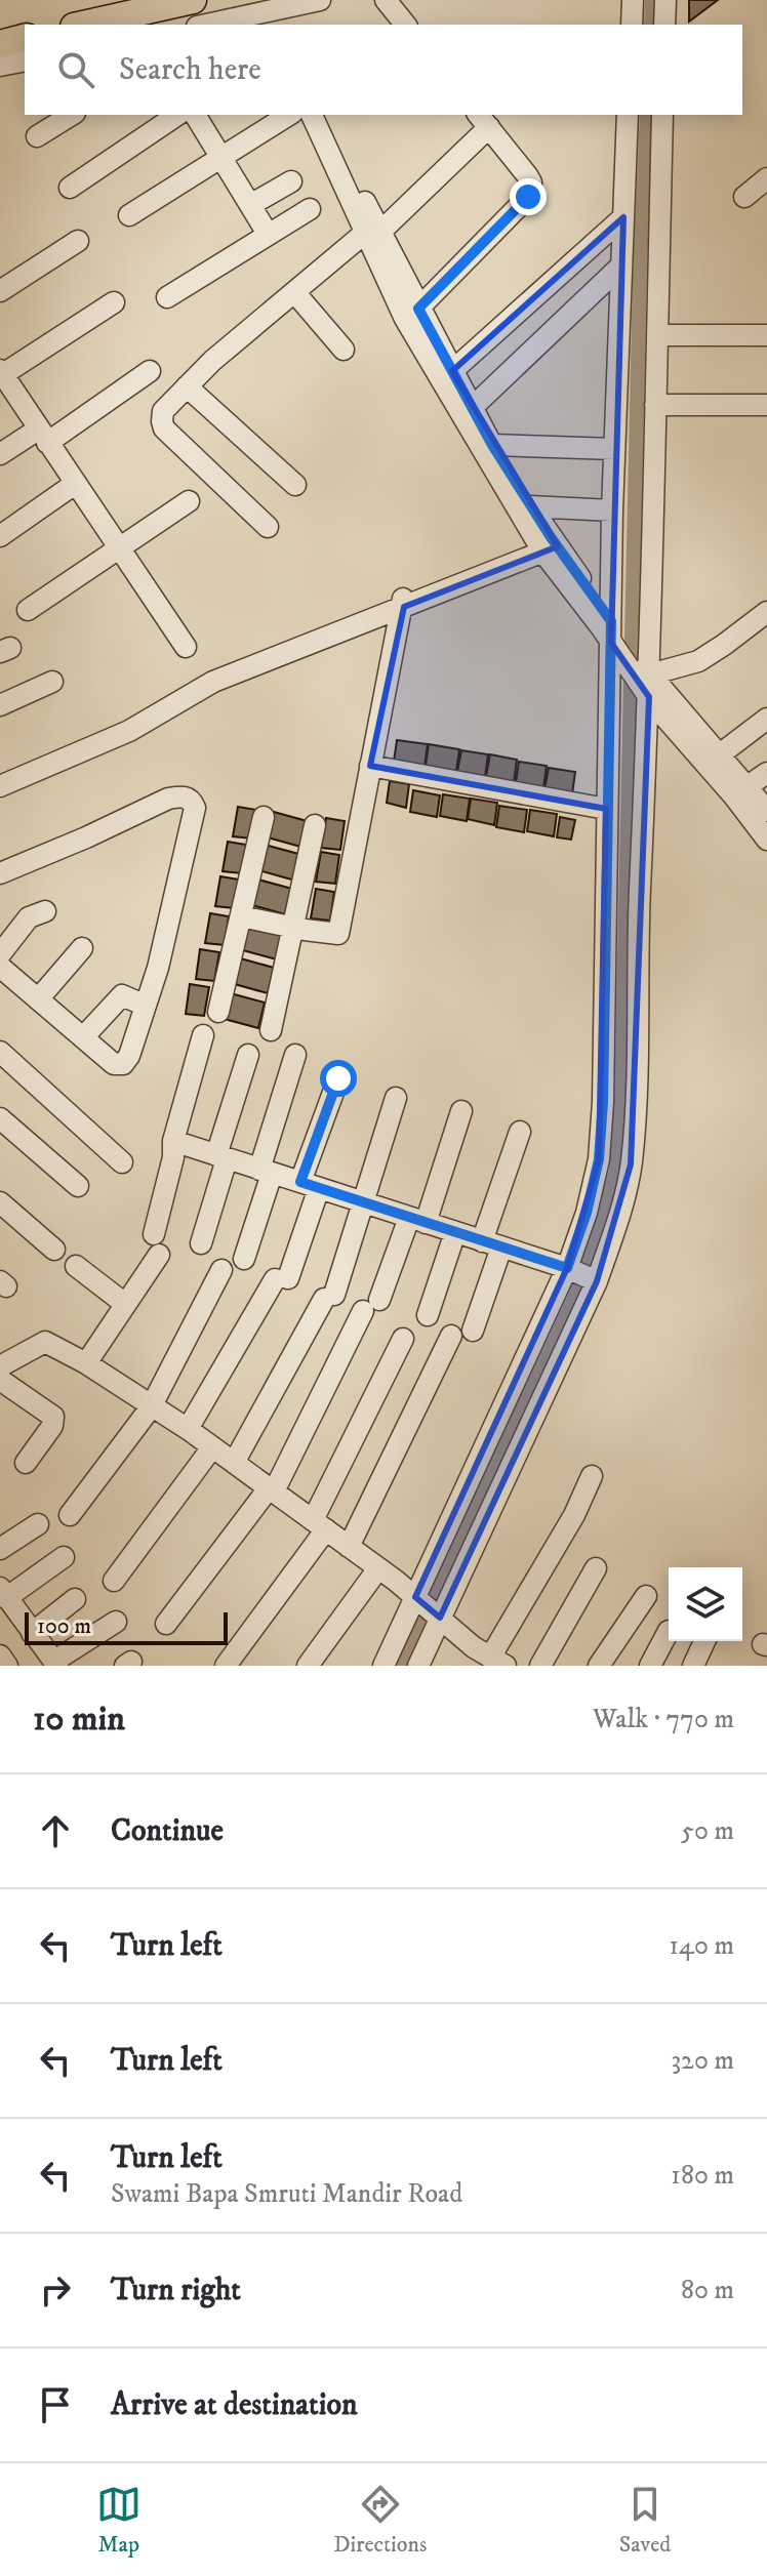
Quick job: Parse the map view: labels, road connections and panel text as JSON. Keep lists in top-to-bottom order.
{
  "scale_bar": "100 m",
  "page": {
    "search": "Search here",
    "scale": "100 m",
    "heading": ["10 min", "Walk · 770 m"],
    "list": [
      ["Continue", "50 m"],
      ["Turn left", "140 m"],
      ["Turn left", "320 m"],
      ["Turn left", "Swami Bapa Smruti Mandir Road", "180 m"],
      ["Turn right", "80 m"],
      "Arrive at destination"
    ],
    "nav": ["Map", "Directions", "Saved"]
  }
}
